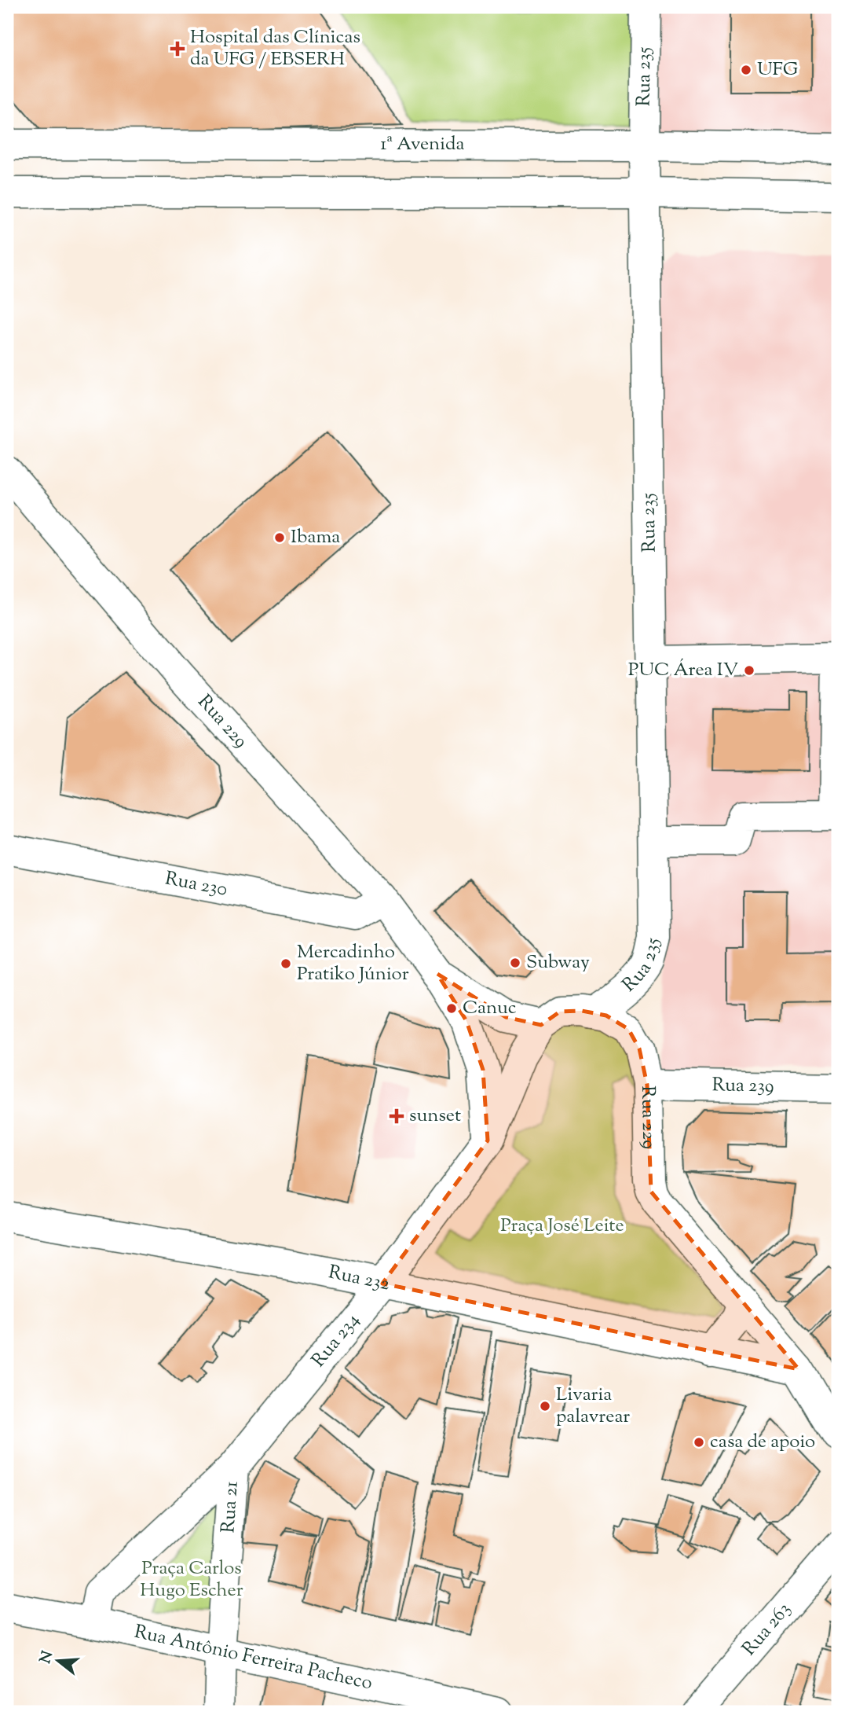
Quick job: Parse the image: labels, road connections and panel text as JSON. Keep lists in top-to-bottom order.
{
  "streets": {
    "street": [
      "Rua 235",
      "1ª Avenida",
      "Rua 229",
      "Rua 230",
      "Rua 239",
      "Rua 232",
      "Rua 234",
      "Rua 21",
      "Rua 263",
      "Rua Antônio Ferreira Pacheco"
    ]
  },
  "crossings": [
    ["Rua 235", "1ª Avenida"],
    ["Rua 235", "Rua 229"],
    ["Rua 229", "Rua 230"],
    ["Rua 229", "Rua 239"],
    ["Rua 229", "Rua 232"],
    ["Rua 229", "Rua 234"],
    ["Rua 232", "Rua 234"],
    ["Rua 234", "Rua 21"],
    ["Rua 234", "Rua Antônio Ferreira Pacheco"],
    ["Rua 21", "Rua Antônio Ferreira Pacheco"]
  ],
  "parks": ["Praça José Leite", "Praça Carlos Hugo Escher"],
  "places": {
    "health": ["Hospital das Clínicas da UFG / EBSERH", "sunset"],
    "other": [
      "UFG",
      "Ibama",
      "PUC Área IV",
      "Subway",
      "Mercadinho Pratiko Júnior",
      "Canuc",
      "Livaria palavrear",
      "casa de apoio"
    ]
  },
  "north": "left"
}
